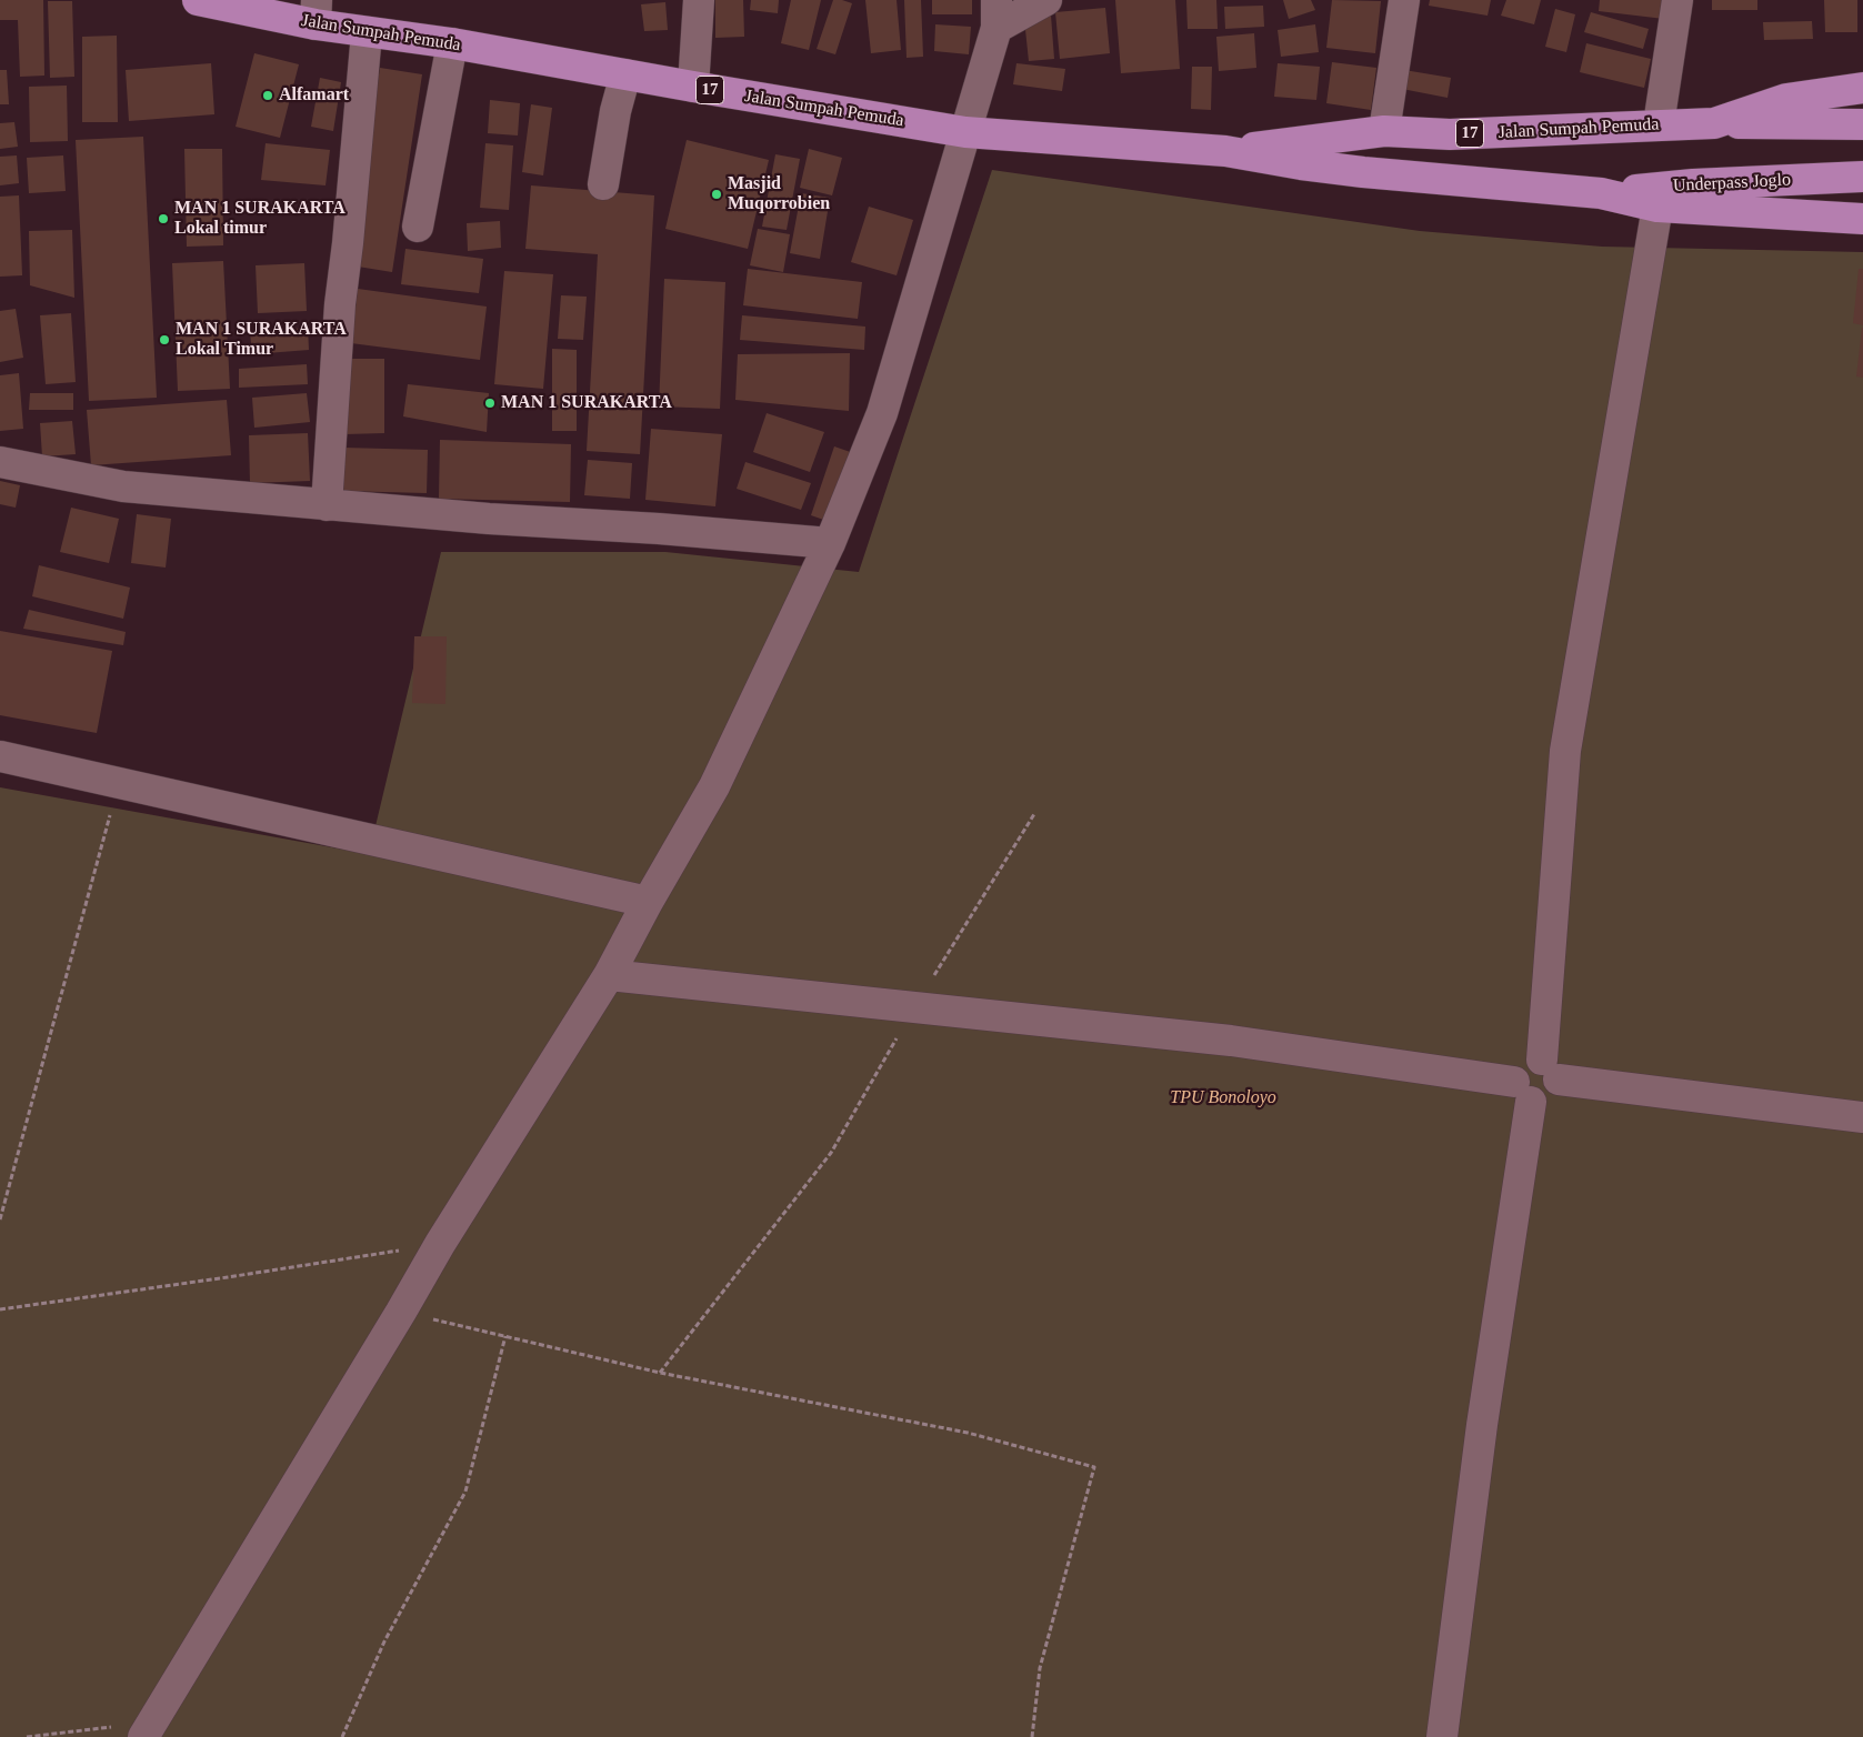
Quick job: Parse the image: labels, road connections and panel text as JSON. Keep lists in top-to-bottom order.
{
  "streets": {
    "highway": ["Jalan Sumpah Pemuda", "17", "Underpass Joglo"]
  },
  "crossings": [
    ["Jalan Sumpah Pemuda", "Underpass Joglo"]
  ],
  "parks": ["TPU Bonoloyo"],
  "places": [
    "Alfamart",
    "Masjid Muqorrobien",
    "MAN 1 SURAKARTA Lokal timur",
    "MAN 1 SURAKARTA Lokal Timur",
    "MAN 1 SURAKARTA"
  ]
}
